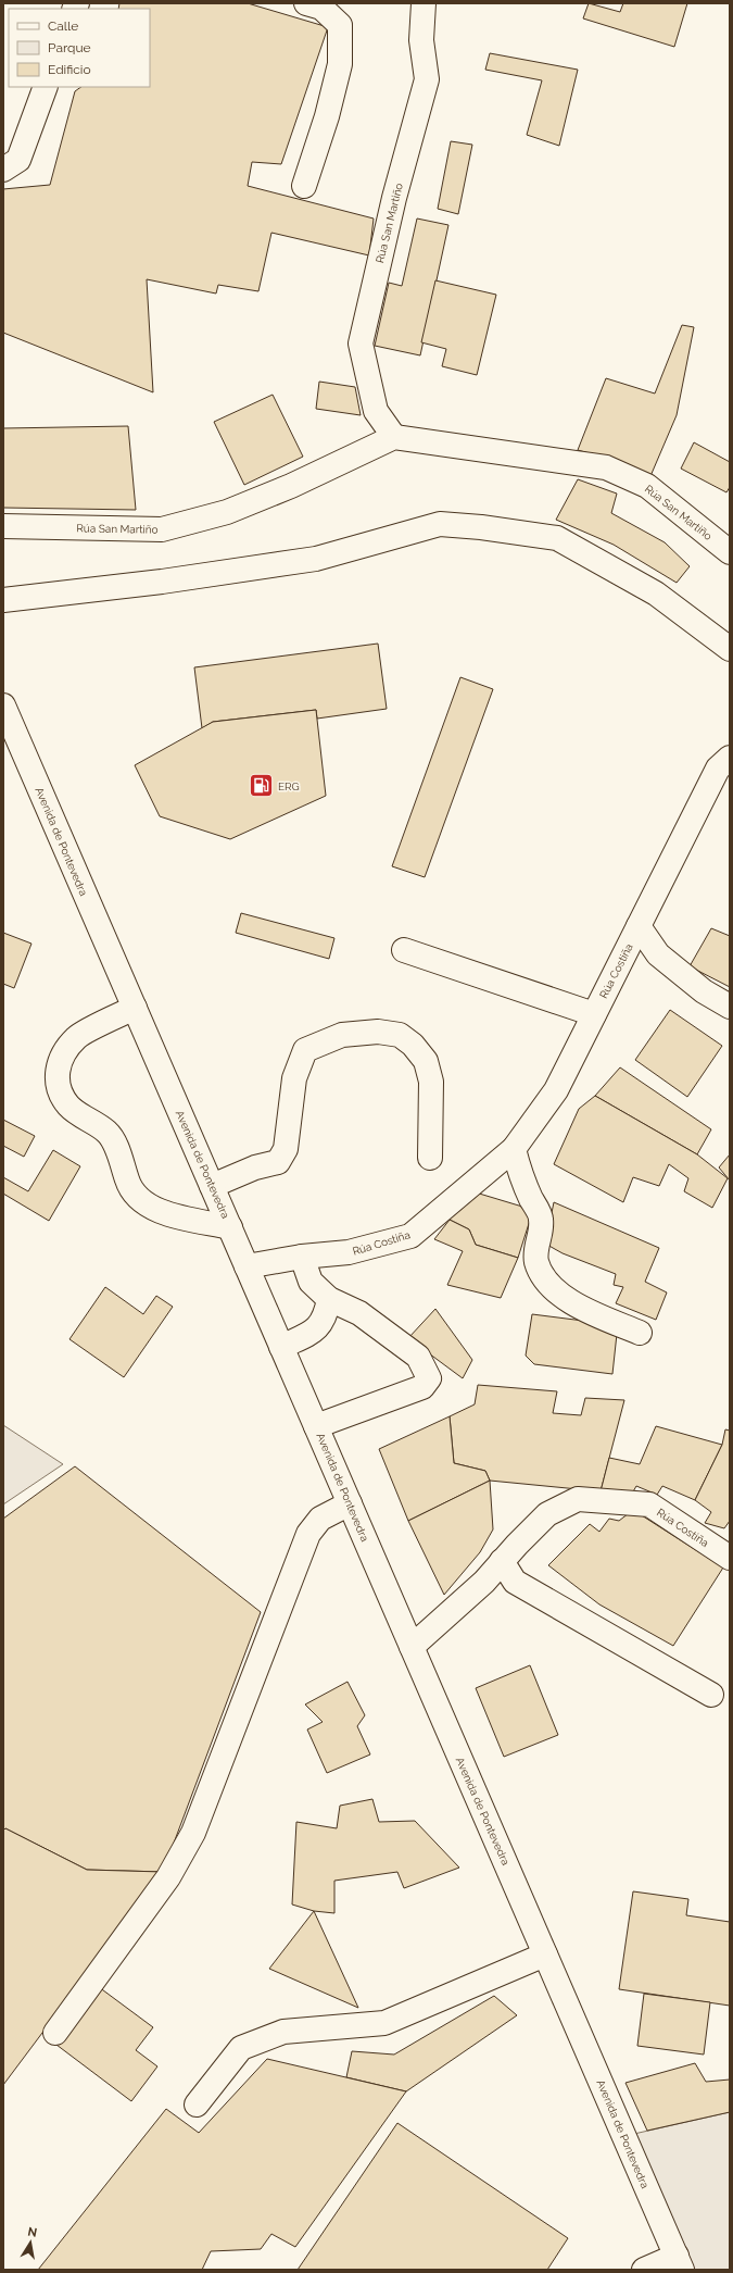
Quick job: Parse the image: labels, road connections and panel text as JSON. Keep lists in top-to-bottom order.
{
  "streets": {
    "street": ["Rúa San Martiño", "Avenida de Pontevedra", "Rúa Costiña"]
  },
  "crossings": [
    ["Avenida de Pontevedra", "Rúa Costiña"]
  ],
  "places": {
    "fuel station": ["ERG"]
  },
  "legend": ["Calle", "Parque", "Edificio"],
  "north": "top"
}
